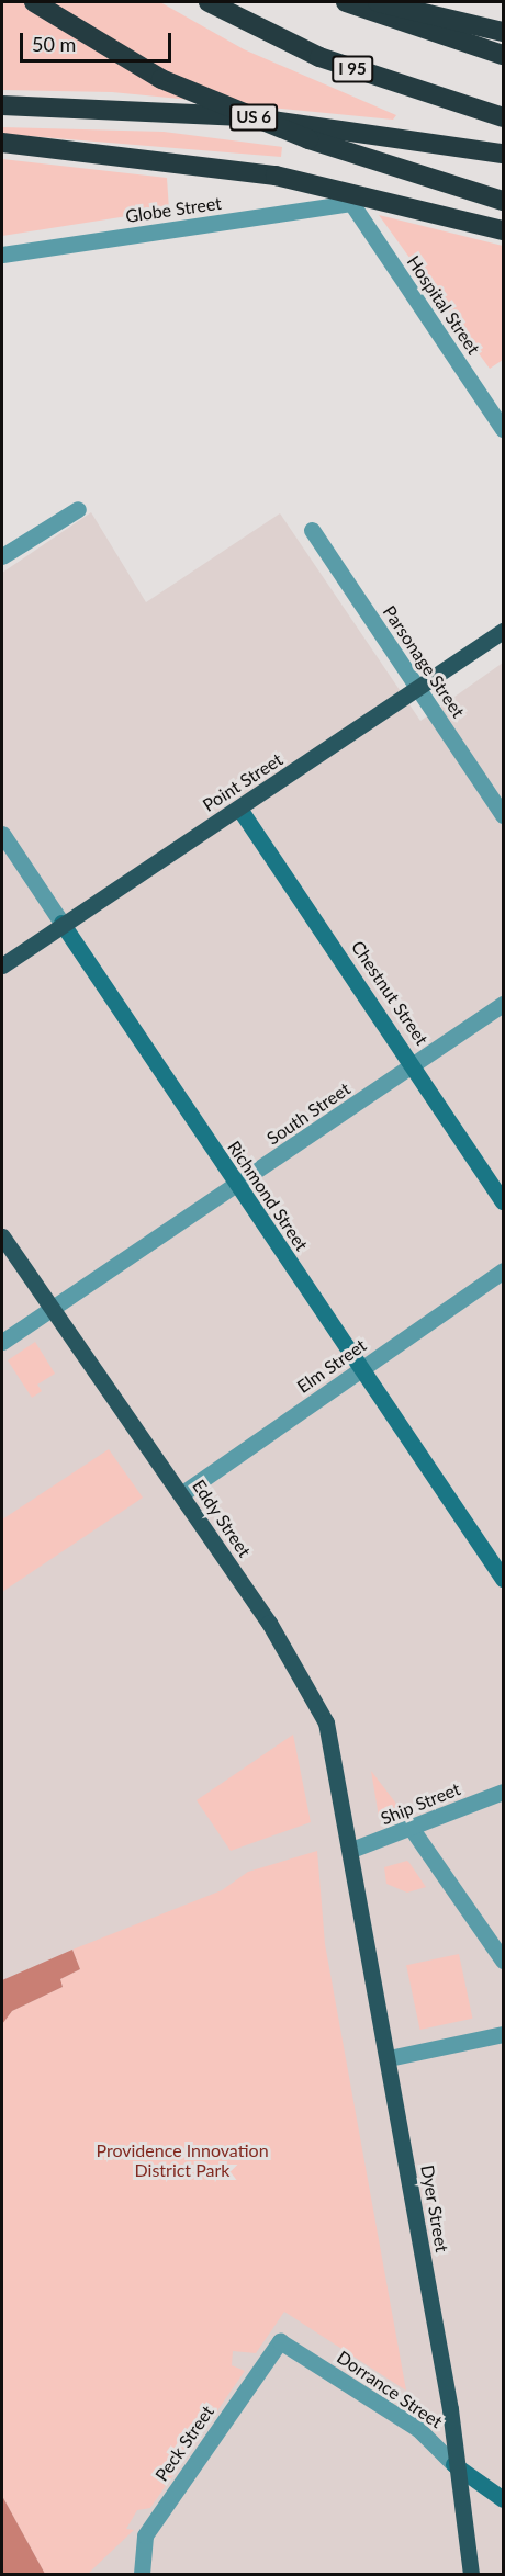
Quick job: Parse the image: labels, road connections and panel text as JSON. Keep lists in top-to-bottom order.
{
  "streets": {
    "highway": ["I 95", "US 6"],
    "main road": ["Point Street", "Eddy Street", "Dyer Street"],
    "street": [
      "Globe Street",
      "Hospital Street",
      "Parsonage Street",
      "Chestnut Street",
      "South Street",
      "Richmond Street",
      "Elm Street",
      "Ship Street",
      "Dorrance Street",
      "Peck Street"
    ]
  },
  "crossings": [
    ["Globe Street", "Hospital Street"],
    ["Parsonage Street", "Point Street"],
    ["Point Street", "Chestnut Street"],
    ["Point Street", "Richmond Street"],
    ["Chestnut Street", "South Street"],
    ["South Street", "Richmond Street"],
    ["South Street", "Eddy Street"],
    ["Richmond Street", "Elm Street"],
    ["Elm Street", "Eddy Street"],
    ["Eddy Street", "Ship Street"],
    ["Eddy Street", "Dyer Street"],
    ["Ship Street", "Dyer Street"],
    ["Dyer Street", "Dorrance Street"],
    ["Dorrance Street", "Peck Street"]
  ],
  "parks": ["Providence Innovation District Park"],
  "scale_bar": "50 m"
}
